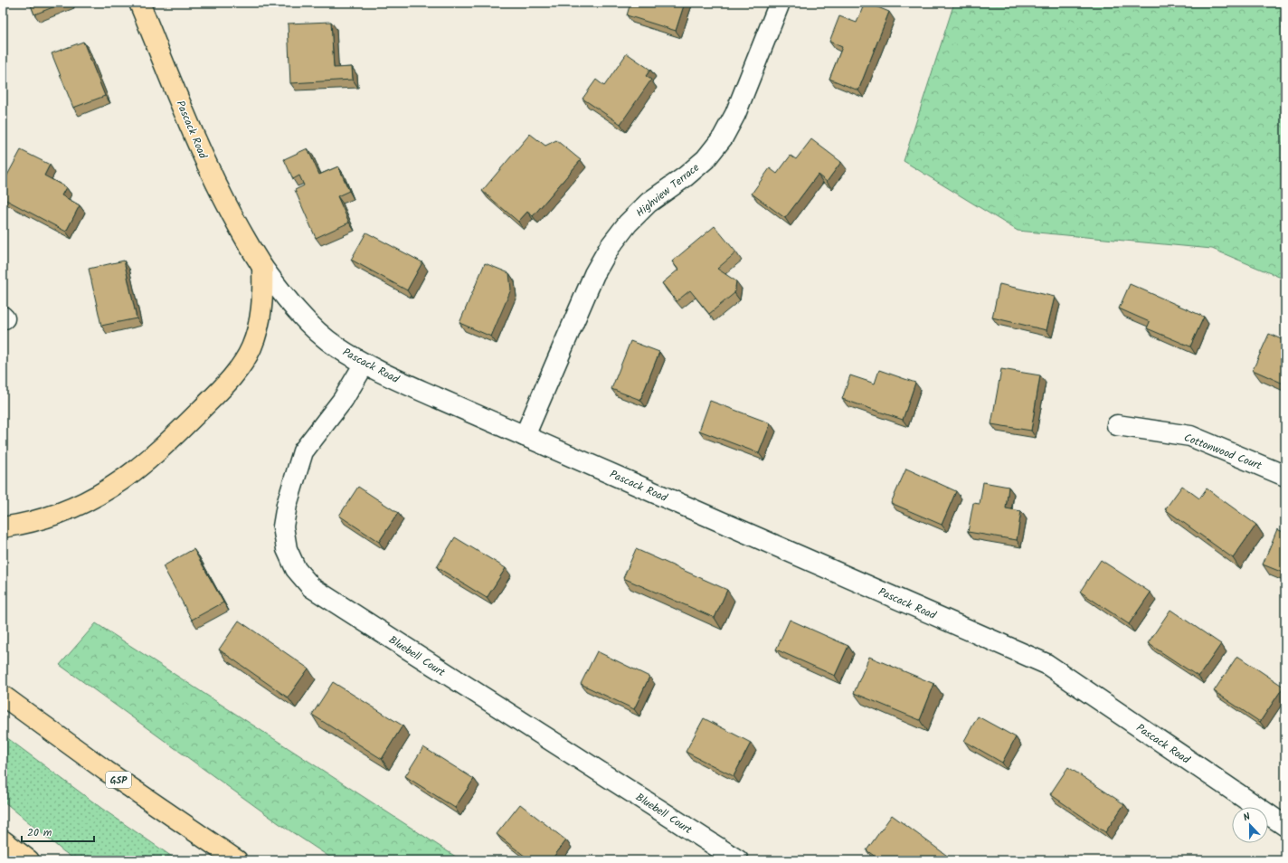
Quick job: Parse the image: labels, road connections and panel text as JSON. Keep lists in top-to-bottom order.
{
  "streets": {
    "main road": ["Pascack Road", "GSP"],
    "street": ["Highview Terrace", "Cottonwood Court", "Bluebell Court"]
  },
  "crossings": [
    ["Pascack Road", "Highview Terrace"],
    ["Pascack Road", "Bluebell Court"]
  ],
  "scale_bar": "20 m",
  "north": "top"
}
